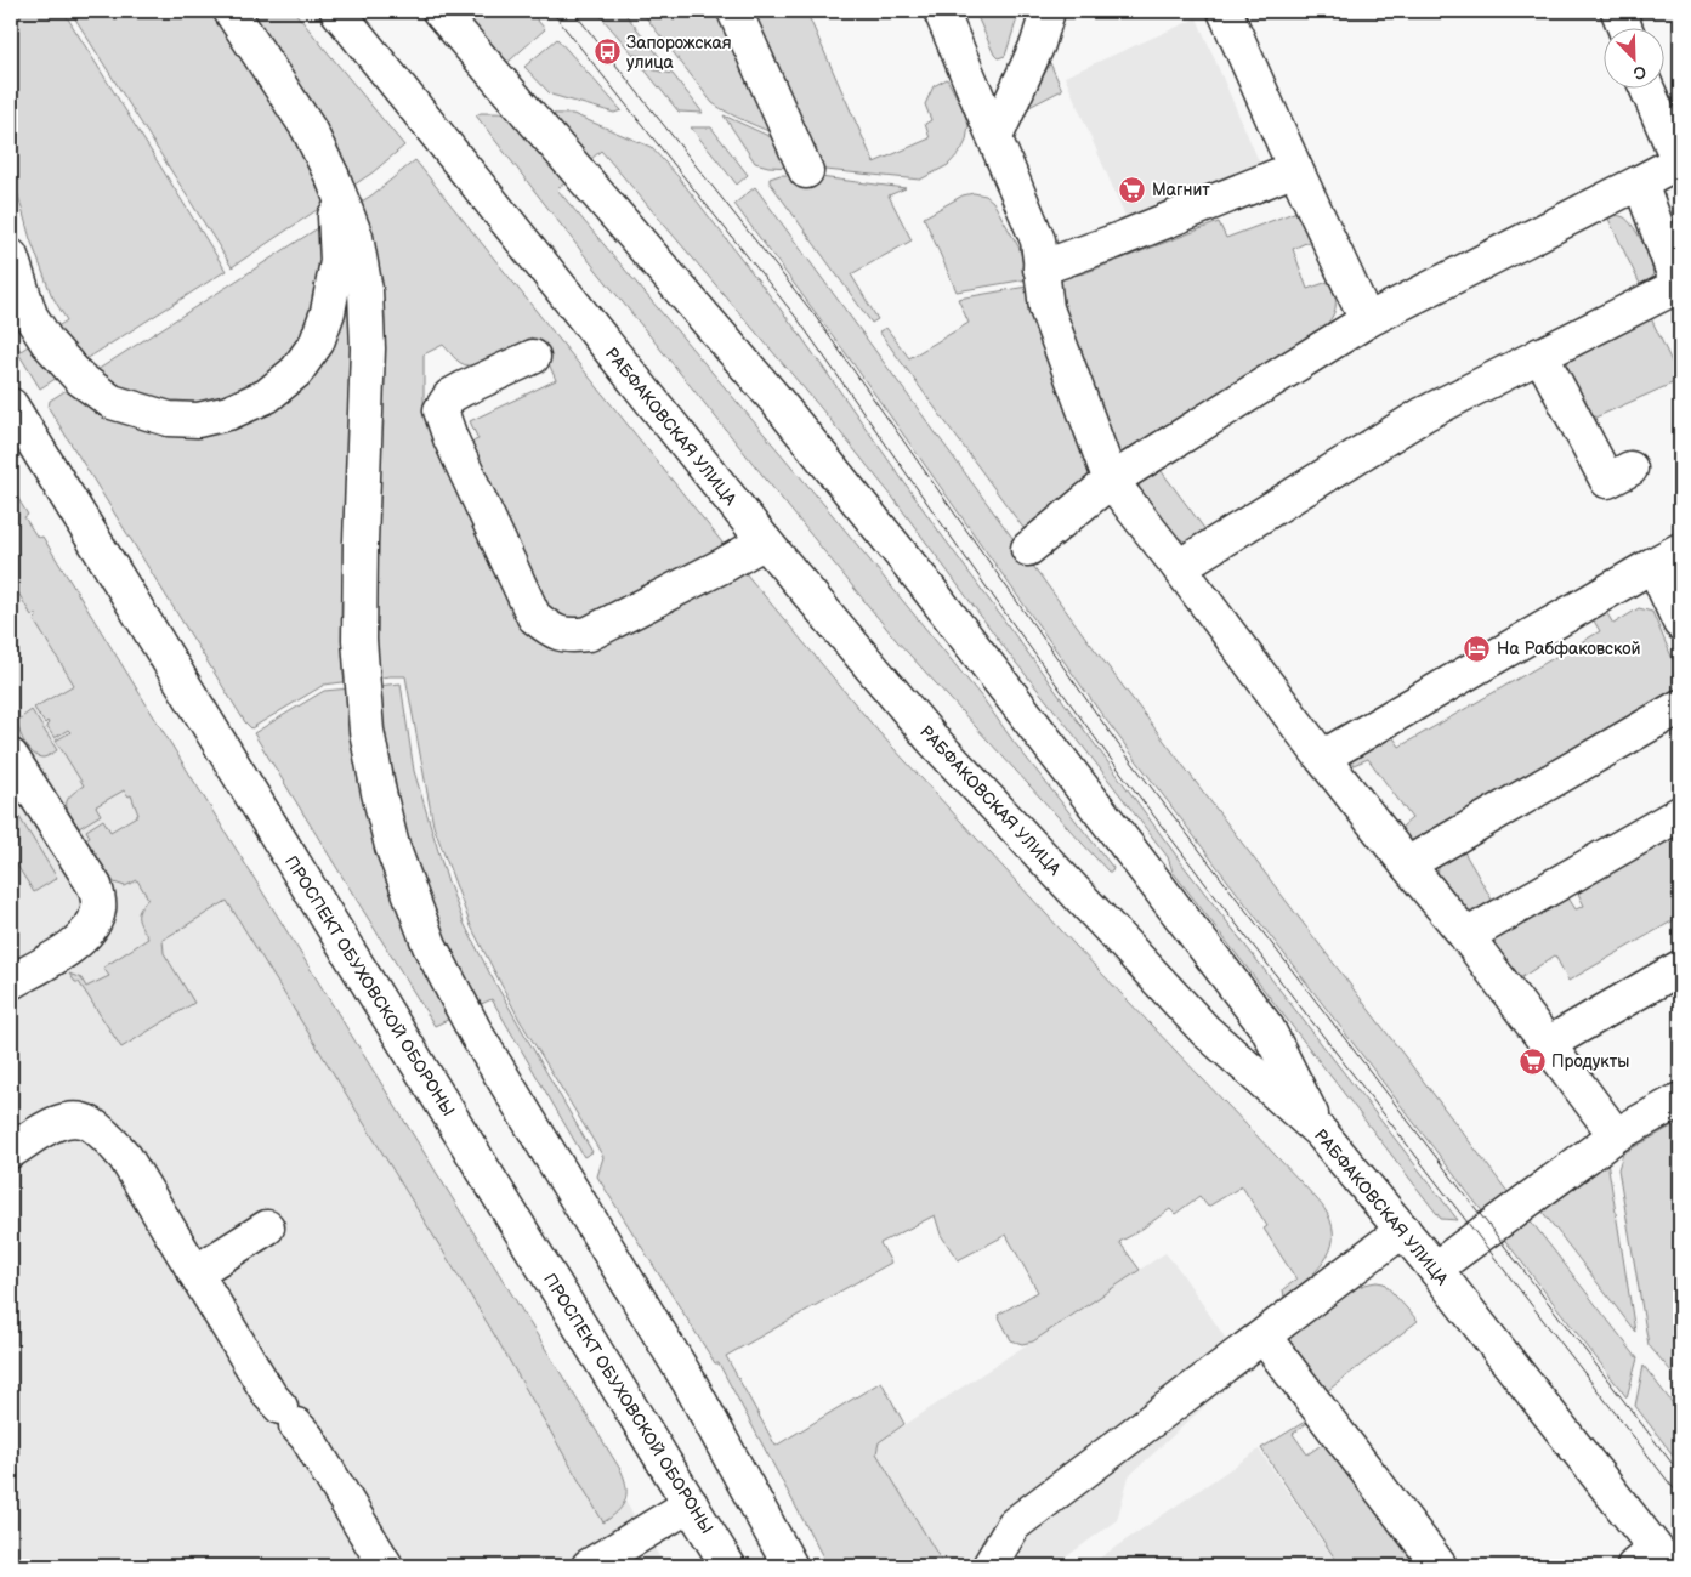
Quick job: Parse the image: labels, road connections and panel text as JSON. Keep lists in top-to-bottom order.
{
  "streets": {
    "main road": ["РАБФАКОВСКАЯ УЛИЦА", "ПРОСПЕКТ ОБУХОВСКОЙ ОБОРОНЫ"]
  },
  "places": {
    "bus stop": ["Запорожская улица"],
    "supermarket": ["Магнит", "Продукты"],
    "hotel": ["На Рабфаковской"]
  },
  "north": "bottom right"
}
